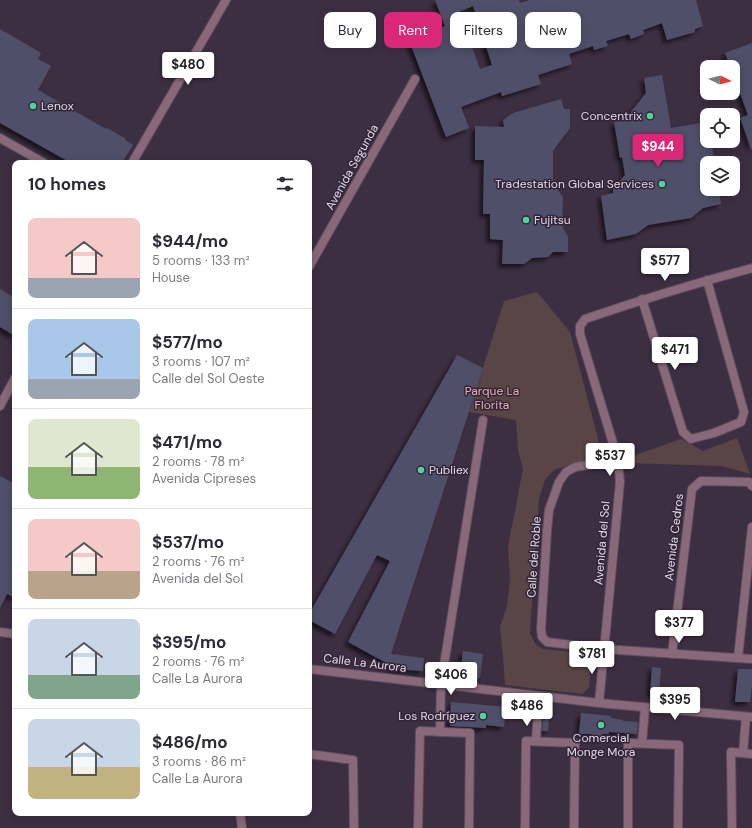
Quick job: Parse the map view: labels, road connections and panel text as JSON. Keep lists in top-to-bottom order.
{
  "streets": {
    "street": [
      "Avenida Segunda",
      "Avenida Cedros",
      "Avenida del Sol",
      "Calle del Roble",
      "Calle La Aurora"
    ]
  },
  "crossings": [
    ["Avenida Cedros", "Calle del Roble"],
    ["Avenida del Sol", "Calle del Roble"],
    ["Avenida del Sol", "Calle La Aurora"]
  ],
  "parks": ["Parque La Florita"],
  "places": [
    "Lenox",
    "Concentrix",
    "Tradestation Global Services",
    "Fujitsu",
    "Publiex",
    "Los Rodríguez",
    "Comercial Monge Mora"
  ],
  "north": "right",
  "page": {
    "chip": [
      "Buy",
      "Rent",
      "Filters",
      "New"
    ],
    "price": [
      "$480",
      "$944",
      "$577",
      "$471",
      "$537",
      "$377",
      "$781",
      "$406",
      "$395",
      "$486"
    ],
    "heading": "10 homes",
    "list": [
      {
        "name": "$944/mo",
        "note": "5 rooms · 133 m² · House"
      },
      {
        "name": "$577/mo",
        "note": "3 rooms · 107 m² · Calle del Sol Oeste"
      },
      {
        "name": "$471/mo",
        "note": "2 rooms · 78 m² · Avenida Cipreses"
      },
      {
        "name": "$537/mo",
        "note": "2 rooms · 76 m² · Avenida del Sol"
      },
      {
        "name": "$395/mo",
        "note": "2 rooms · 76 m² · Calle La Aurora"
      },
      {
        "name": "$486/mo",
        "note": "3 rooms · 86 m² · Calle La Aurora"
      }
    ]
  }
}
